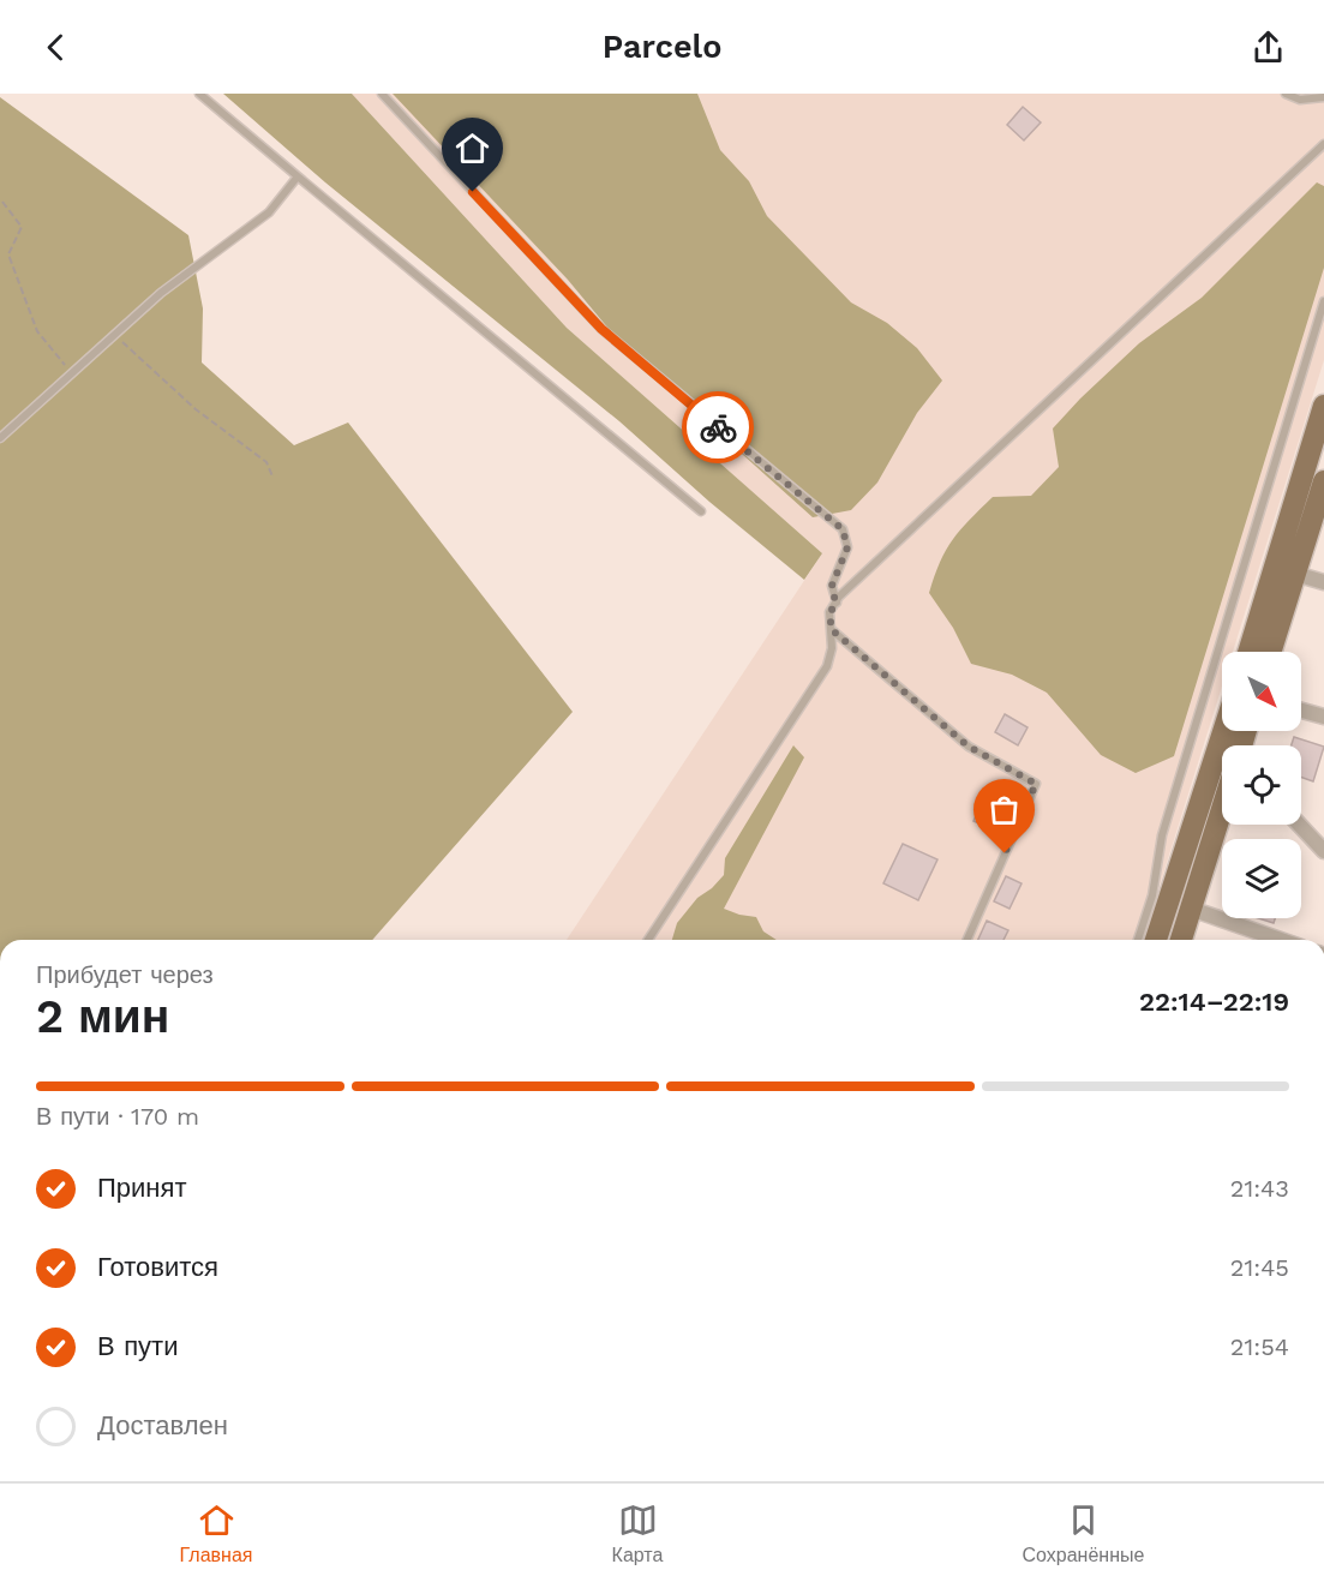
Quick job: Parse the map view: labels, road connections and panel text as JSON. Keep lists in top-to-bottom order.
{
  "north": "bottom right",
  "page": {
    "header": "Parcelo",
    "heading": ["2 мин", "Прибудет через", "22:14–22:19"],
    "bar": "В пути · 170 m",
    "list": [
      ["Принят", "21:43"],
      ["Готовится", "21:45"],
      ["В пути", "21:54"],
      "Доставлен"
    ],
    "tabs": ["Главная", "Карта", "Сохранённые"]
  }
}
